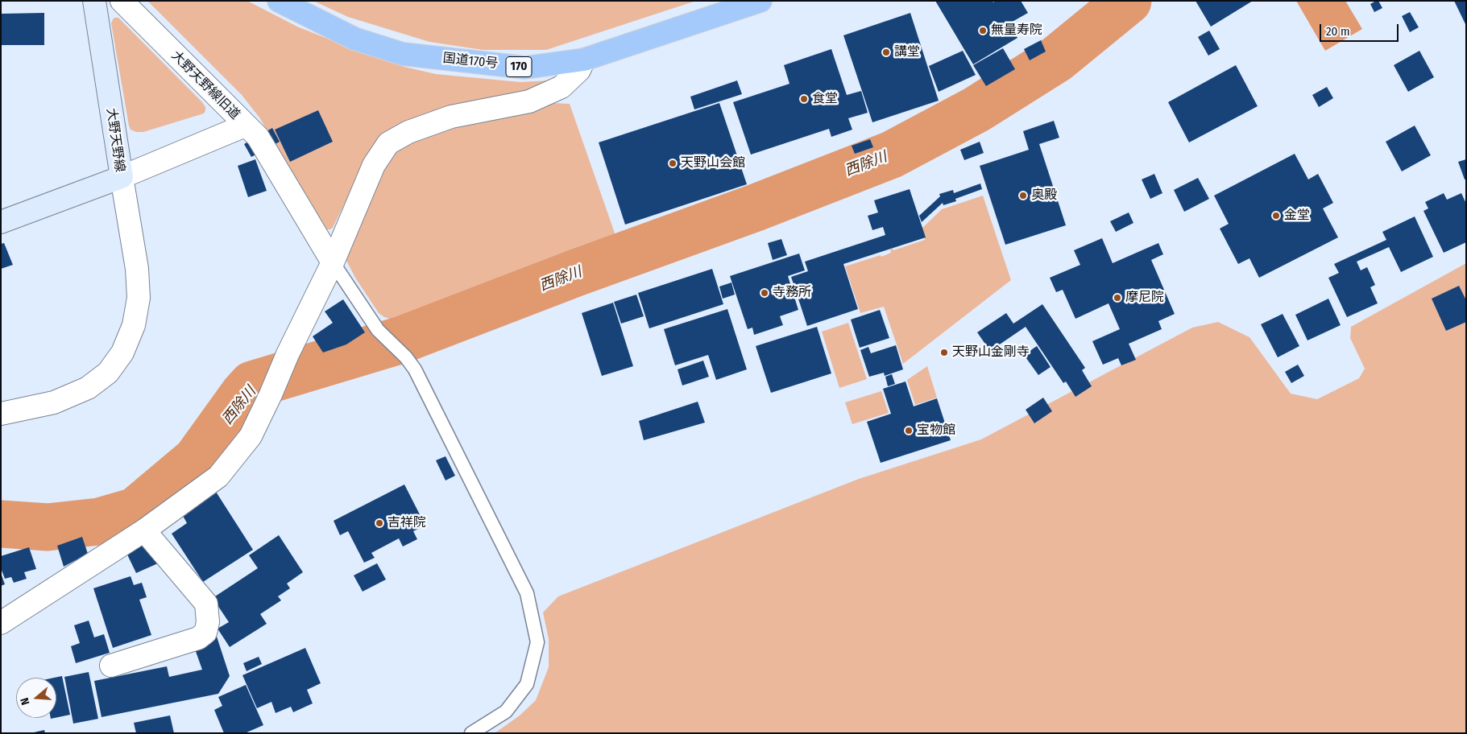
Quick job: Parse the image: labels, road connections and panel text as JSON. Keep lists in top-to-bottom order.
{
  "streets": {
    "highway": ["国道170号", "170"],
    "main road": ["大野天野線"],
    "street": ["大野天野線旧道"]
  },
  "crossings": [
    ["大野天野線旧道", "大野天野線"]
  ],
  "water": ["西除川"],
  "places": [
    "無量寿院",
    "講堂",
    "食堂",
    "天野山会館",
    "奥殿",
    "金堂",
    "寺務所",
    "摩尼院",
    "天野山金剛寺",
    "宝物館",
    "吉祥院"
  ],
  "scale_bar": "20 m",
  "north": "left"
}
